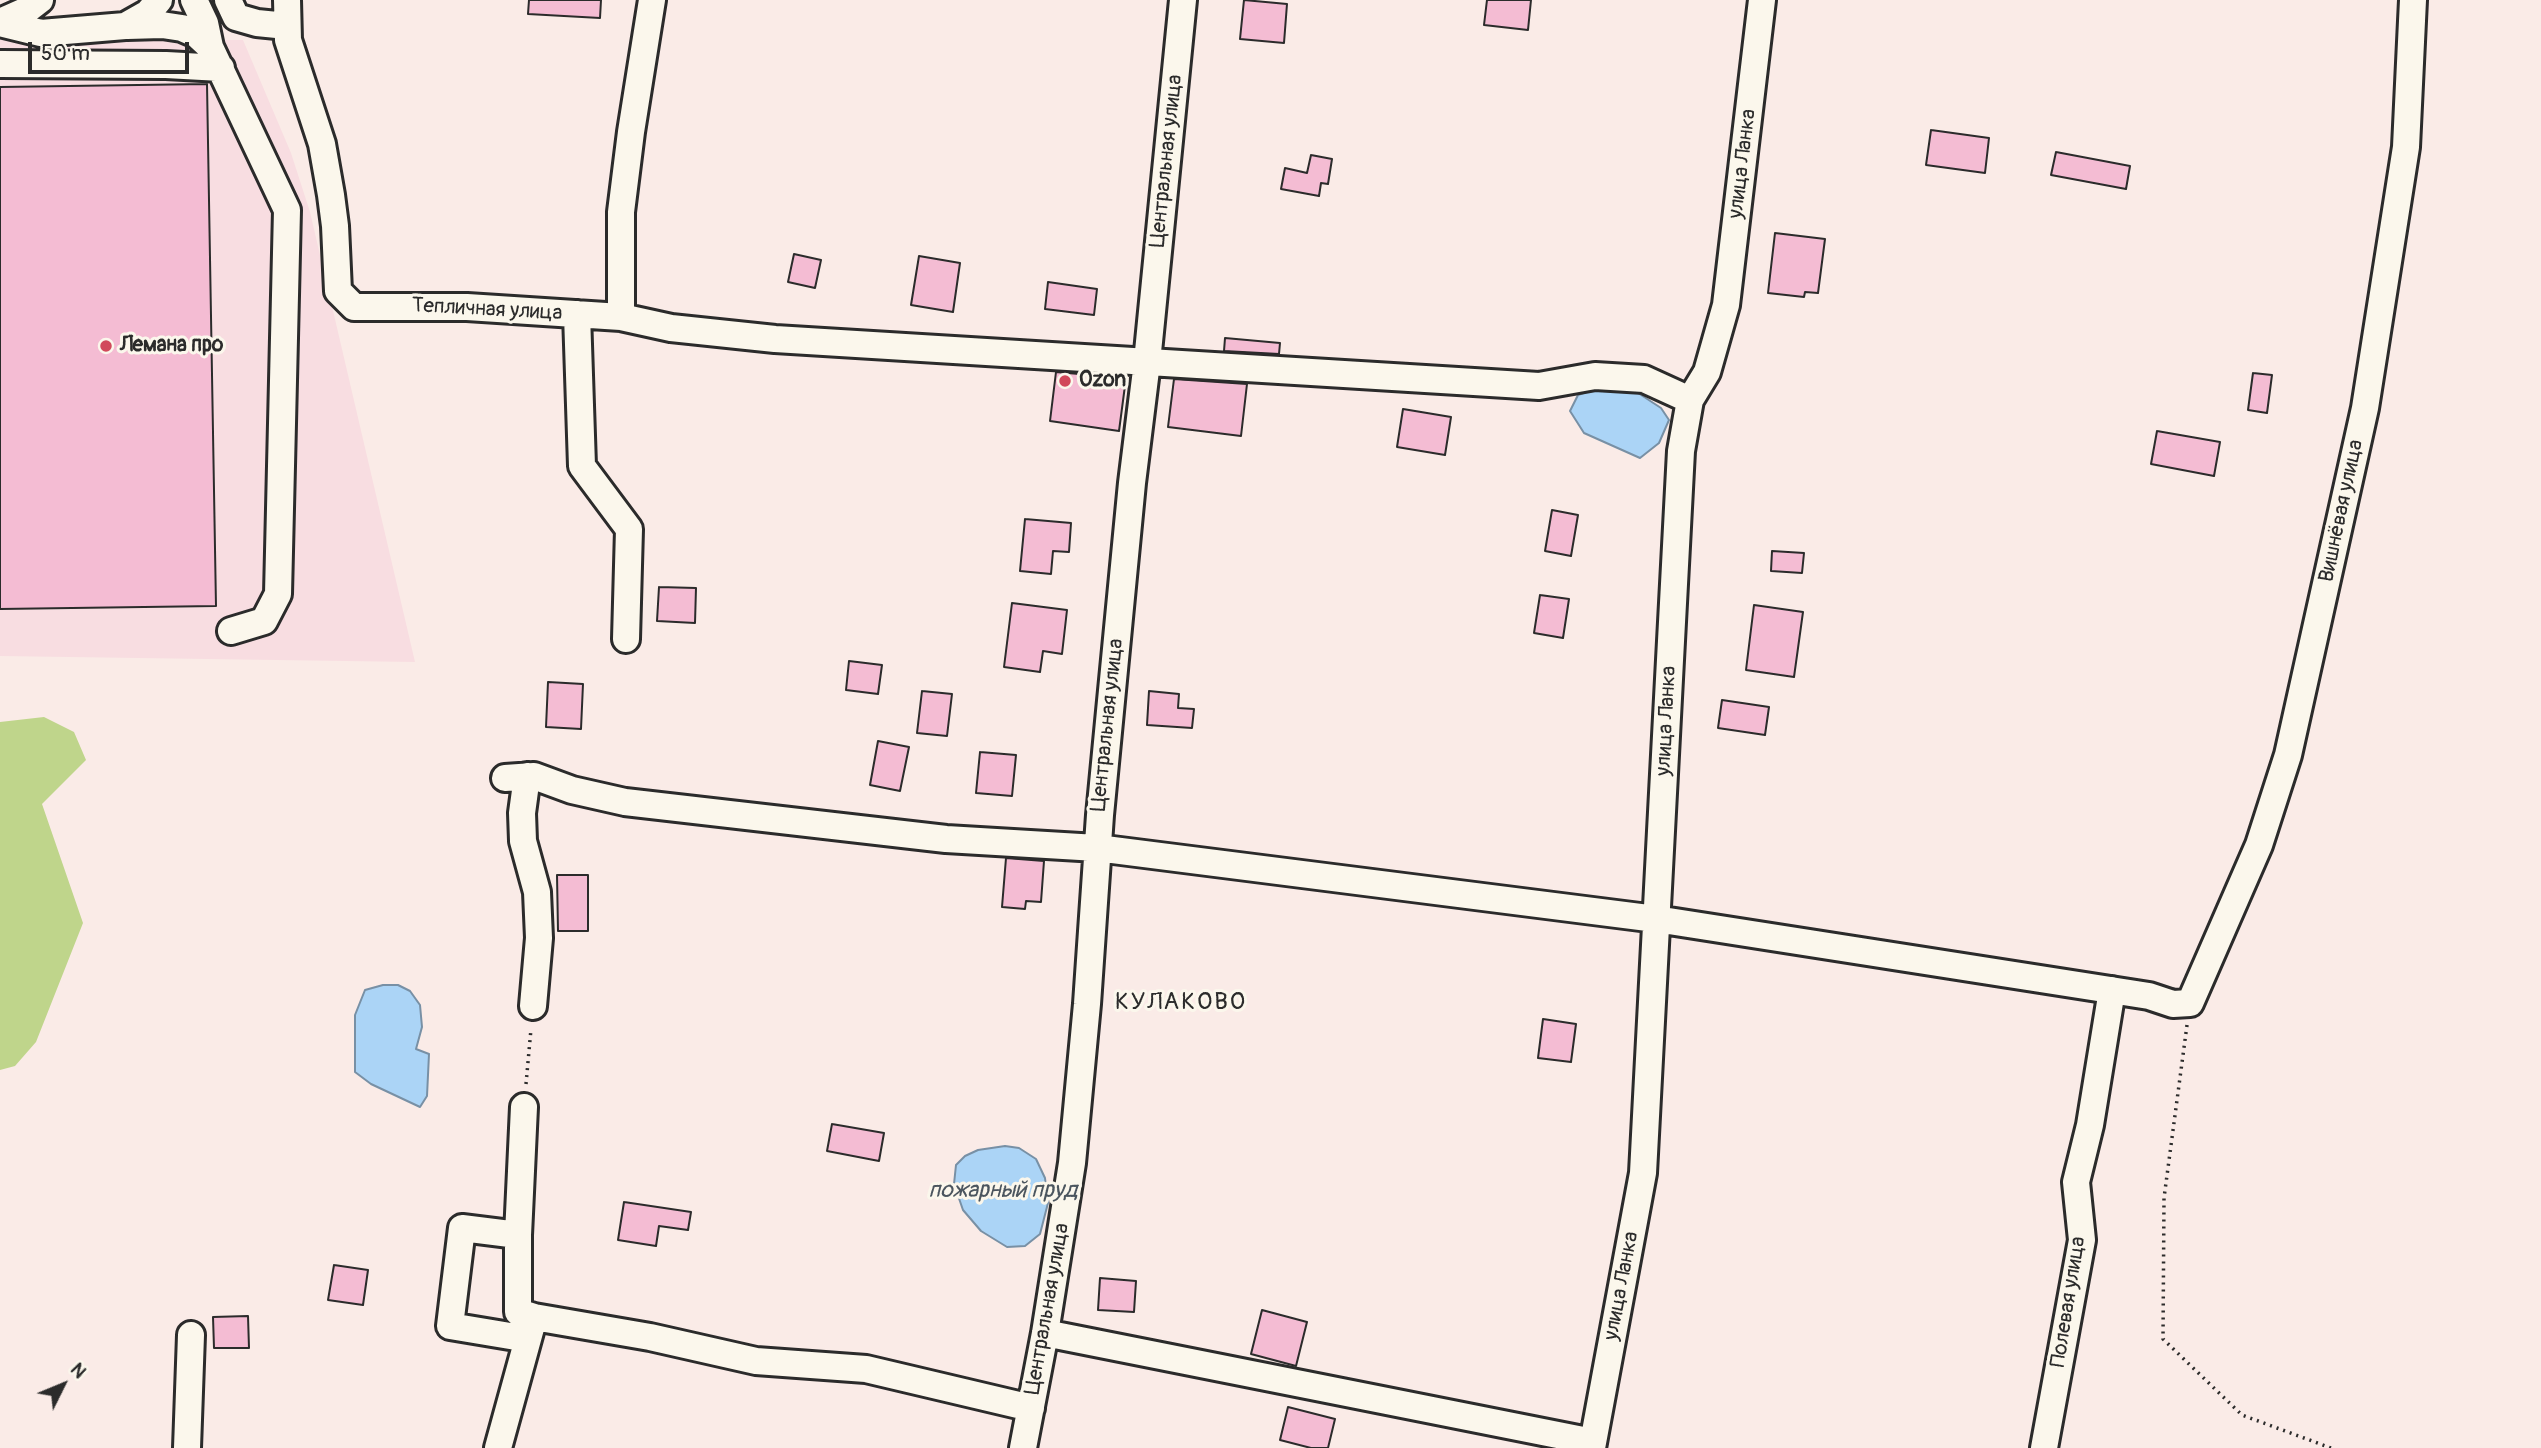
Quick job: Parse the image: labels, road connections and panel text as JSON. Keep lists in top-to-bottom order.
{
  "streets": {
    "street": [
      "Центральная улица",
      "улица Ланка",
      "Тепличная улица",
      "Вишнёвая улица",
      "Полевая улица"
    ]
  },
  "crossings": [
    ["Центральная улица", "Тепличная улица"],
    ["улица Ланка", "Тепличная улица"]
  ],
  "districts": ["КУЛАКОВО"],
  "water": ["пожарный пруд"],
  "places": ["Лемана про", "Ozon"],
  "scale_bar": "50 m",
  "north": "top right"
}
